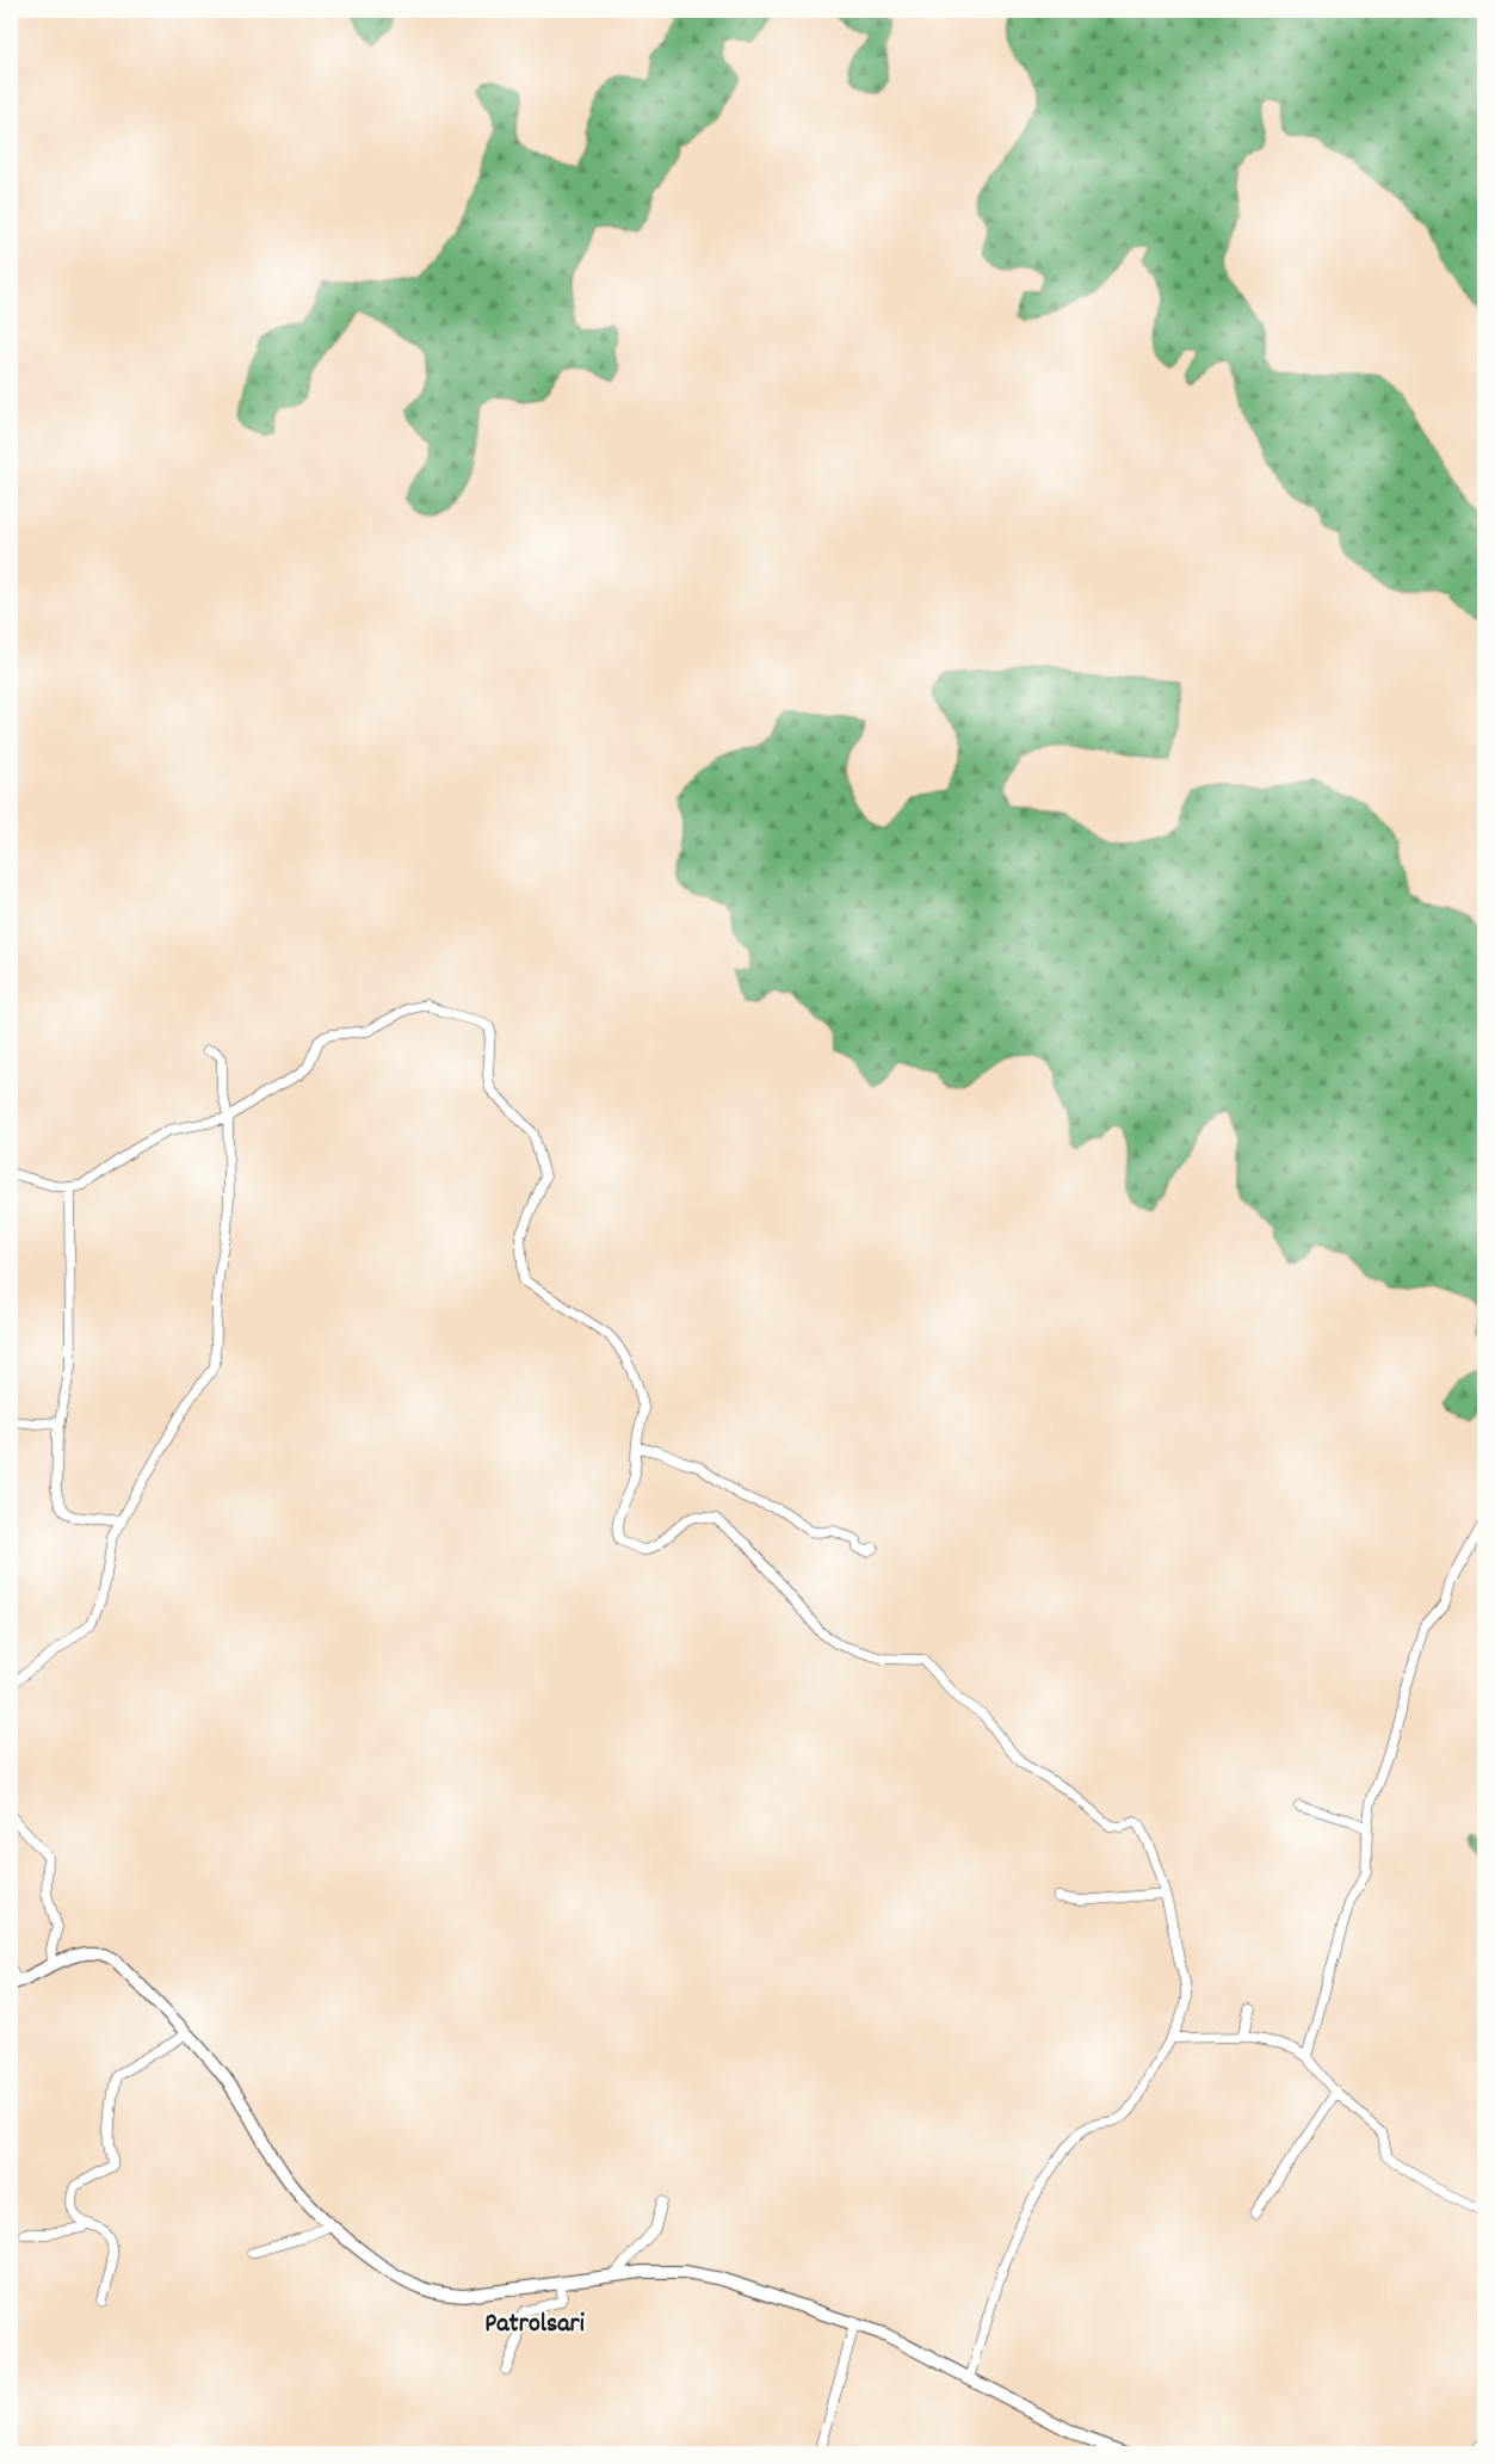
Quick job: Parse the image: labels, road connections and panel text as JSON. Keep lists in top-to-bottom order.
{
  "districts": ["Patrolsari"]
}
